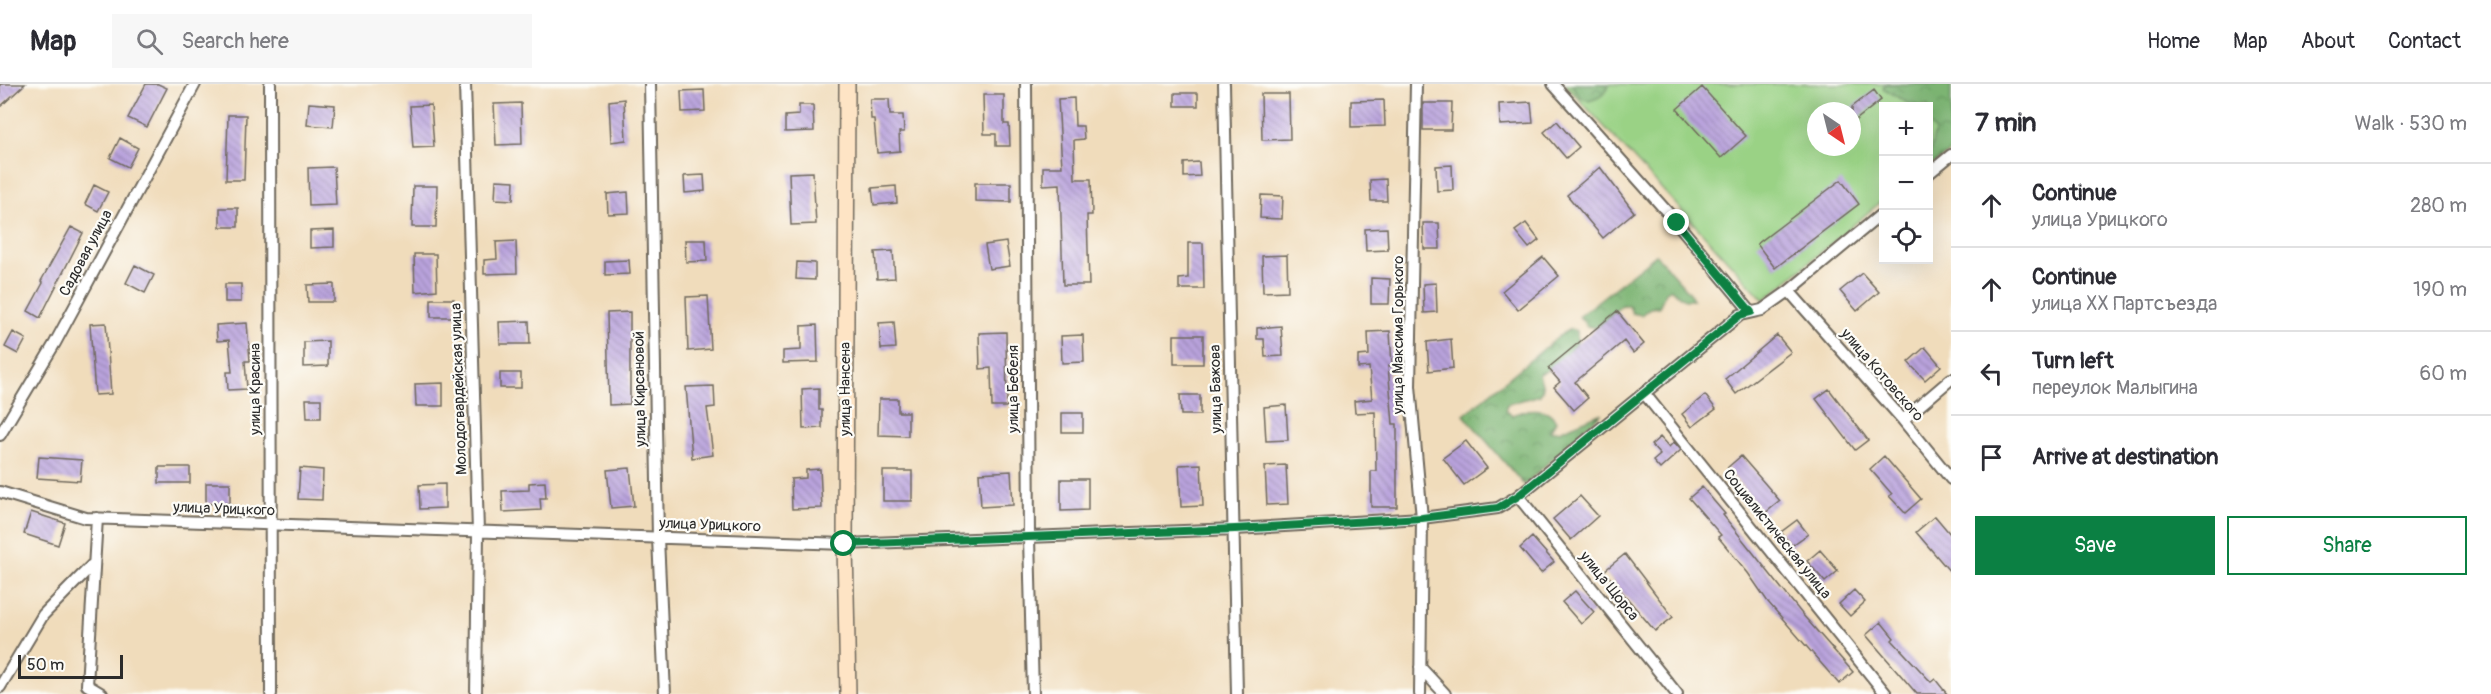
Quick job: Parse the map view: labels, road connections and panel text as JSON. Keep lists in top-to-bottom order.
{
  "streets": {
    "main road": ["улица Нансена"],
    "street": [
      "Садовая улица",
      "улица Максима Горького",
      "улица Котовского",
      "улица Красина",
      "Молодогвардейская улица",
      "улица Кирсановой",
      "улица Бебеля",
      "улица Бажова",
      "улица Урицкого",
      "Социалистическая улица",
      "улица Щорса"
    ]
  },
  "crossings": [
    ["улица Максима Горького", "улица Урицкого"],
    ["улица Котовского", "улица Урицкого"],
    ["улица Красина", "улица Урицкого"],
    ["Молодогвардейская улица", "улица Урицкого"],
    ["улица Кирсановой", "улица Урицкого"],
    ["улица Нансена", "улица Урицкого"],
    ["улица Бебеля", "улица Урицкого"],
    ["улица Бажова", "улица Урицкого"],
    ["улица Урицкого", "Социалистическая улица"],
    ["улица Урицкого", "улица Щорса"]
  ],
  "scale_bar": "50 m",
  "north": "bottom right",
  "page": {
    "header": "Map",
    "search": "Search here",
    "nav": [
      "Home",
      "Map",
      "About",
      "Contact"
    ],
    "heading": ["7 min", "Walk · 530 m"],
    "map_buttons": ["+", "−"],
    "list": [
      ["Continue", "улица Урицкого", "280 m"],
      ["Continue", "улица XX Партсъезда", "190 m"],
      ["Turn left", "переулок Малыгина", "60 m"],
      "Arrive at destination"
    ],
    "buttons": ["Save", "Share"],
    "scale": "50 m"
  }
}
